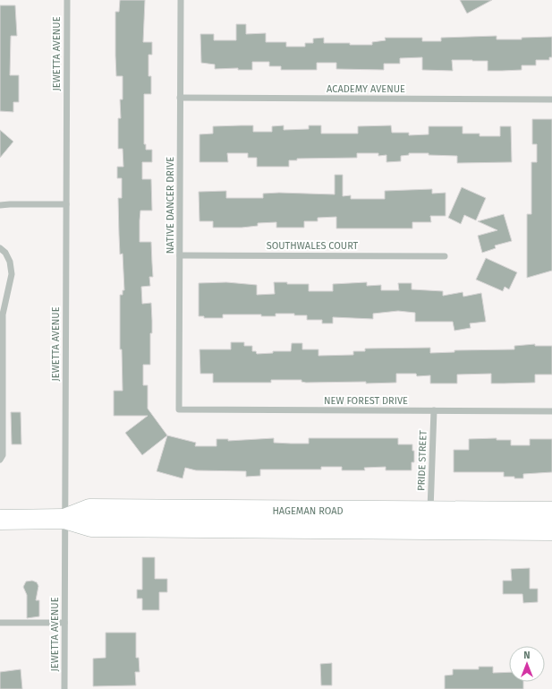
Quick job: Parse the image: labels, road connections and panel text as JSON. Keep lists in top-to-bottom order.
{
  "streets": {
    "main road": ["HAGEMAN ROAD"],
    "street": [
      "JEWETTA AVENUE",
      "ACADEMY AVENUE",
      "NATIVE DANCER DRIVE",
      "SOUTHWALES COURT",
      "NEW FOREST DRIVE",
      "PRIDE STREET"
    ]
  },
  "crossings": [
    ["JEWETTA AVENUE", "HAGEMAN ROAD"],
    ["ACADEMY AVENUE", "NATIVE DANCER DRIVE"],
    ["NATIVE DANCER DRIVE", "SOUTHWALES COURT"],
    ["NATIVE DANCER DRIVE", "NEW FOREST DRIVE"],
    ["NEW FOREST DRIVE", "PRIDE STREET"],
    ["PRIDE STREET", "HAGEMAN ROAD"]
  ],
  "north": "top"
}
